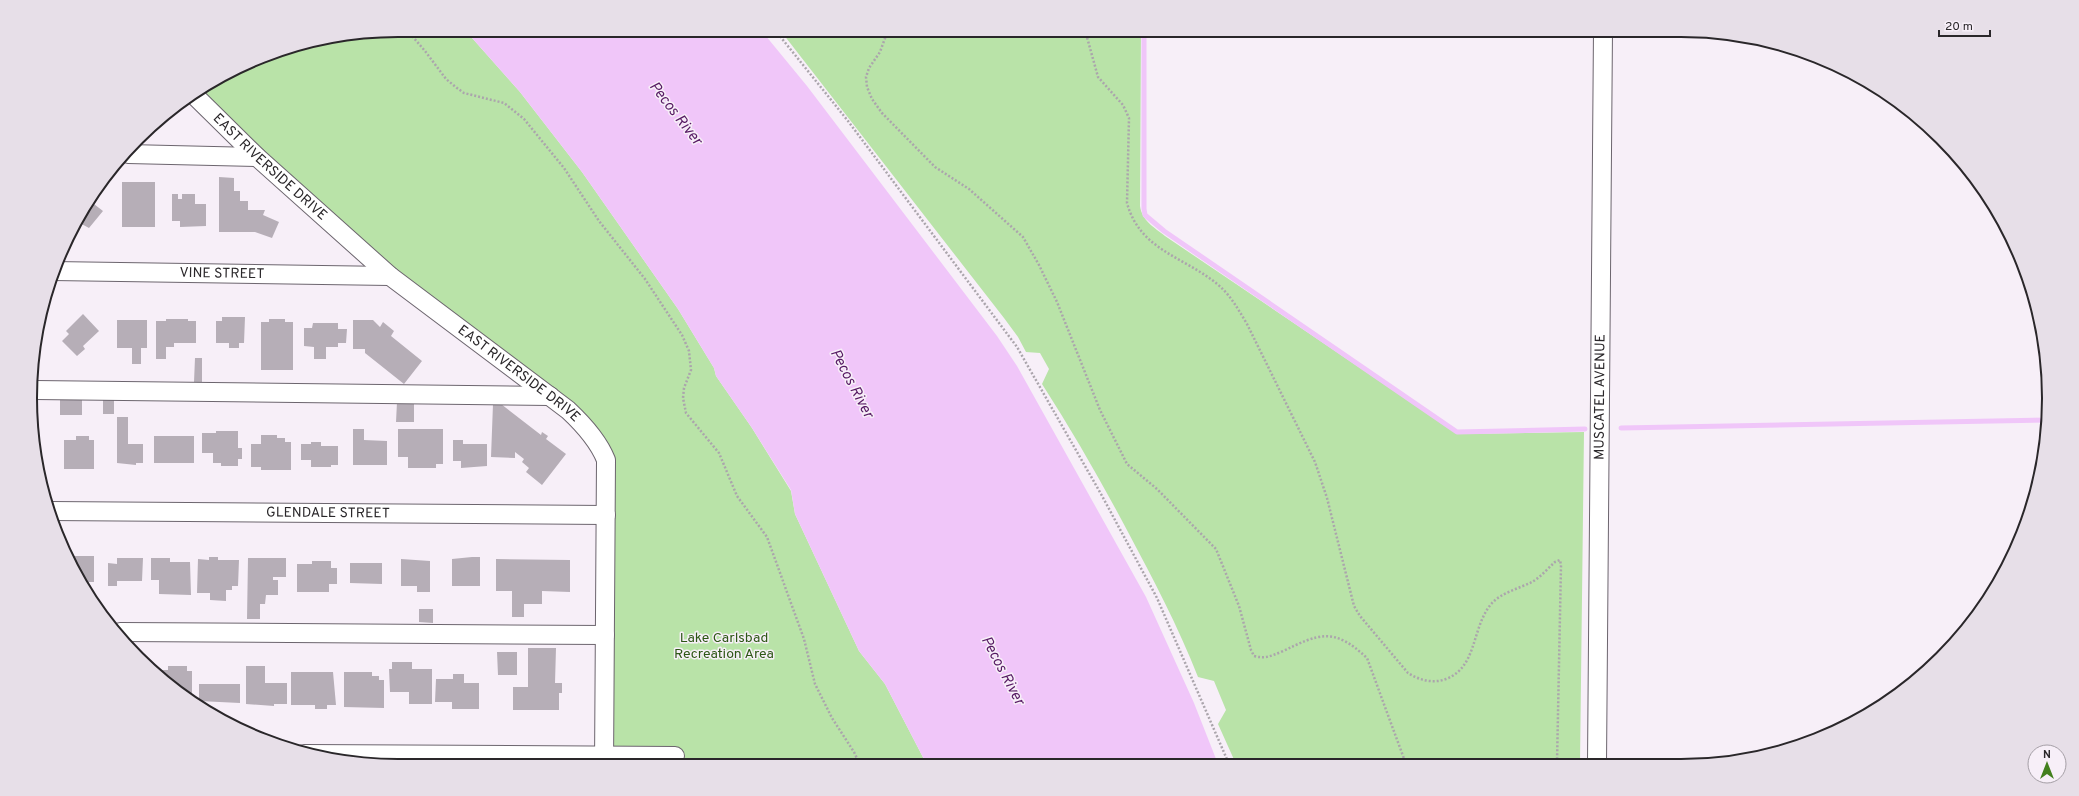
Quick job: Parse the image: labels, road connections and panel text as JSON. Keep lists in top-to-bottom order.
{
  "streets": {
    "street": [
      "EAST RIVERSIDE DRIVE",
      "VINE STREET",
      "MUSCATEL AVENUE",
      "GLENDALE STREET"
    ]
  },
  "crossings": [
    ["EAST RIVERSIDE DRIVE", "VINE STREET"],
    ["EAST RIVERSIDE DRIVE", "GLENDALE STREET"]
  ],
  "water": ["Pecos River"],
  "parks": ["Lake Carlsbad Recreation Area"],
  "scale_bar": "20 m",
  "north": "top"
}
